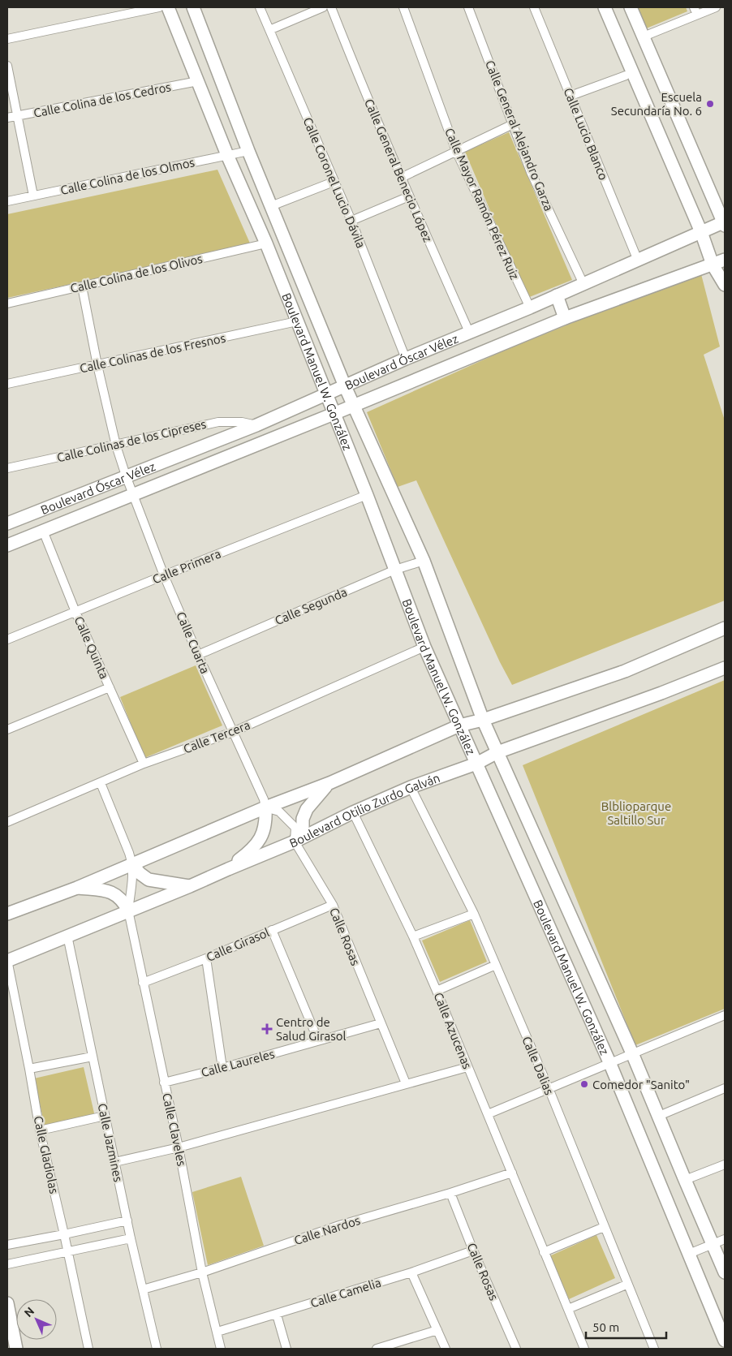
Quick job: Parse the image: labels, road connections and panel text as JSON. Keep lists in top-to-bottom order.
{
  "streets": {
    "street": [
      "Calle Colina de los Cedros",
      "Calle Lucio Blanco",
      "Calle General Alejandro Garza",
      "Calle General Benecio López",
      "Calle Colina de los Olmos",
      "Calle Coronel Lucio Dávila",
      "Calle Mayor Ramón Pérez Ruiz",
      "Calle Colina de los Olivos",
      "Calle Colinas de los Fresnos",
      "Boulevard Óscar Vélez",
      "Boulevard Manuel W. González",
      "Calle Colinas de los Cipreses",
      "Calle Primera",
      "Calle Segunda",
      "Calle Cuarta",
      "Calle Quinta",
      "Calle Tercera",
      "Boulevard Otilio Zurdo Galván",
      "Calle Rosas",
      "Calle Girasol",
      "Calle Azucenas",
      "Calle Laureles",
      "Calle Dalias",
      "Calle Claveles",
      "Calle Jazmines",
      "Calle Gladiolas",
      "Calle Nardos",
      "Calle Camelia"
    ]
  },
  "crossings": [
    ["Calle Colina de los Cedros", "Boulevard Manuel W. González"],
    ["Calle Lucio Blanco", "Boulevard Óscar Vélez"],
    ["Calle General Alejandro Garza", "Boulevard Óscar Vélez"],
    ["Calle General Benecio López", "Boulevard Óscar Vélez"],
    ["Calle Colina de los Olmos", "Boulevard Manuel W. González"],
    ["Calle Coronel Lucio Dávila", "Boulevard Óscar Vélez"],
    ["Calle Mayor Ramón Pérez Ruiz", "Boulevard Óscar Vélez"],
    ["Calle Colina de los Olivos", "Boulevard Manuel W. González"],
    ["Calle Colina de los Olivos", "Calle Cuarta"],
    ["Calle Colinas de los Fresnos", "Boulevard Manuel W. González"],
    ["Calle Colinas de los Fresnos", "Calle Cuarta"],
    ["Boulevard Óscar Vélez", "Boulevard Manuel W. González"],
    ["Boulevard Óscar Vélez", "Calle Colinas de los Cipreses"],
    ["Boulevard Óscar Vélez", "Calle Cuarta"],
    ["Boulevard Óscar Vélez", "Calle Quinta"],
    ["Boulevard Manuel W. González", "Calle Primera"],
    ["Boulevard Manuel W. González", "Calle Segunda"],
    ["Boulevard Manuel W. González", "Calle Tercera"],
    ["Boulevard Manuel W. González", "Boulevard Otilio Zurdo Galván"],
    ["Calle Colinas de los Cipreses", "Calle Cuarta"],
    ["Calle Primera", "Calle Cuarta"],
    ["Calle Primera", "Calle Quinta"],
    ["Calle Segunda", "Calle Cuarta"],
    ["Calle Cuarta", "Calle Tercera"],
    ["Calle Cuarta", "Calle Rosas"],
    ["Calle Quinta", "Calle Tercera"],
    ["Boulevard Otilio Zurdo Galván", "Calle Rosas"],
    ["Boulevard Otilio Zurdo Galván", "Calle Azucenas"],
    ["Boulevard Otilio Zurdo Galván", "Calle Dalias"],
    ["Boulevard Otilio Zurdo Galván", "Calle Claveles"],
    ["Boulevard Otilio Zurdo Galván", "Calle Jazmines"],
    ["Boulevard Otilio Zurdo Galván", "Calle Gladiolas"],
    ["Calle Rosas", "Calle Girasol"],
    ["Calle Rosas", "Calle Laureles"],
    ["Calle Rosas", "Calle Nardos"],
    ["Calle Rosas", "Calle Camelia"],
    ["Calle Girasol", "Calle Claveles"],
    ["Calle Azucenas", "Calle Nardos"],
    ["Calle Laureles", "Calle Claveles"],
    ["Calle Claveles", "Calle Nardos"],
    ["Calle Claveles", "Calle Camelia"],
    ["Calle Jazmines", "Calle Nardos"]
  ],
  "parks": ["Blblioparque Saltillo Sur"],
  "places": {
    "other": ["Escuela Secundaría No. 6", "Comedor \"Sanito\""],
    "health": ["Centro de Salud Girasol"]
  },
  "scale_bar": "50 m",
  "north": "top left"
}
